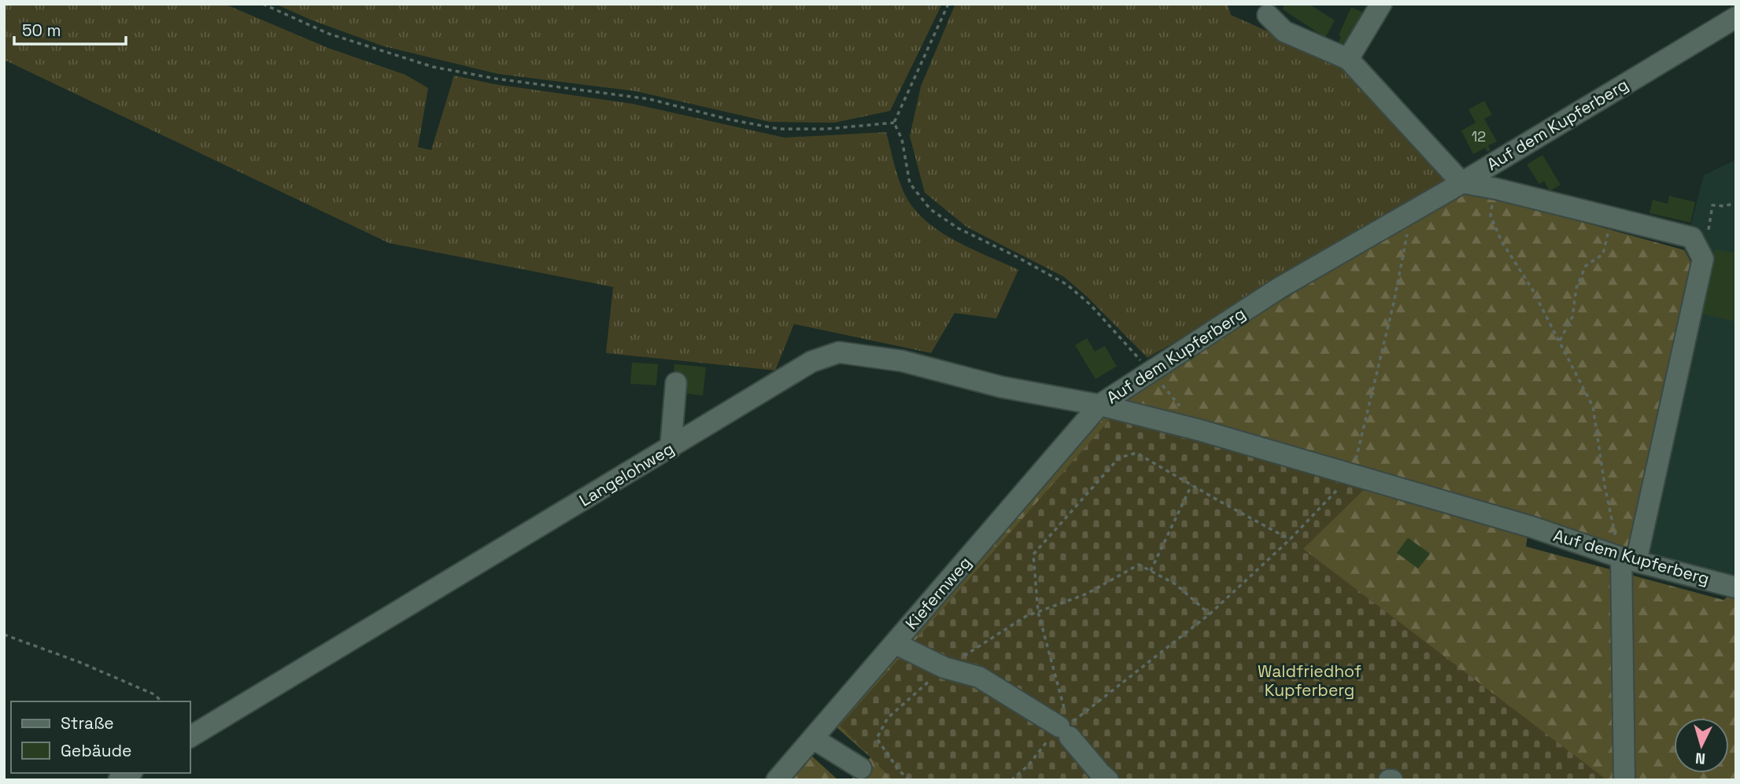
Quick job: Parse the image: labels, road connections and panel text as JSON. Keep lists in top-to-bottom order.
{
  "streets": {
    "street": ["Auf dem Kupferberg", "Langelohweg", "Kiefernweg"]
  },
  "crossings": [
    ["Auf dem Kupferberg", "Langelohweg"],
    ["Auf dem Kupferberg", "Kiefernweg"],
    ["Langelohweg", "Kiefernweg"]
  ],
  "parks": ["Waldfriedhof Kupferberg"],
  "house_numbers": ["12"],
  "legend": ["Straße", "Gebäude"],
  "scale_bar": "50 m",
  "north": "bottom"
}
